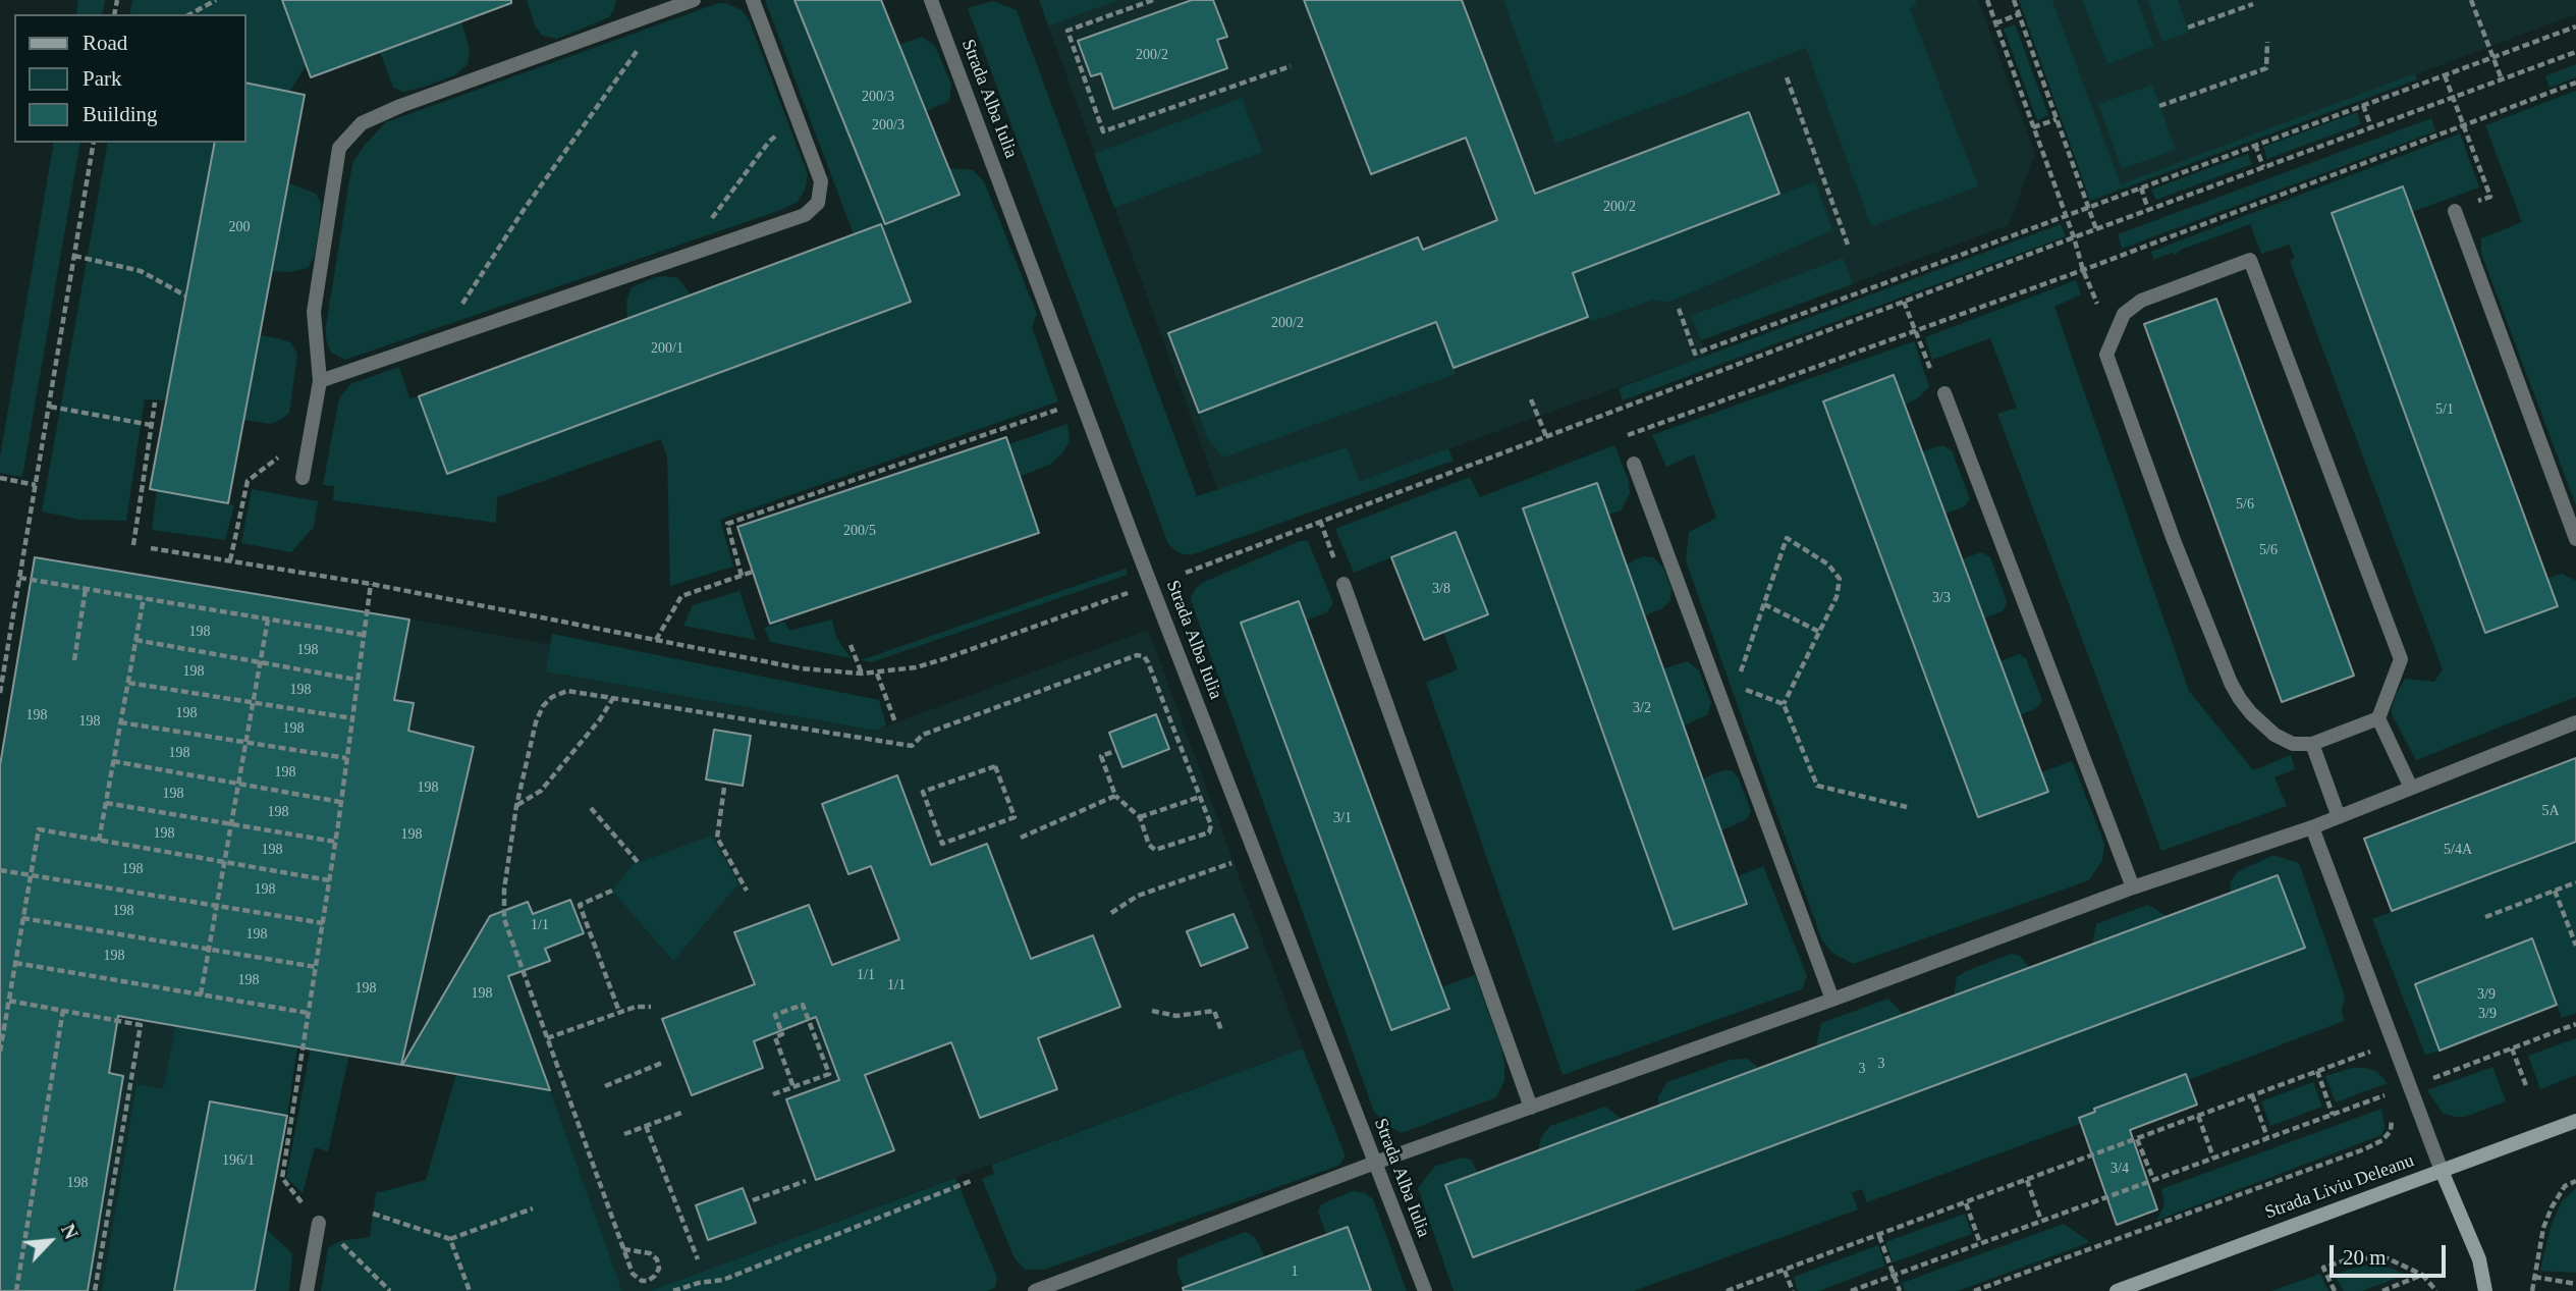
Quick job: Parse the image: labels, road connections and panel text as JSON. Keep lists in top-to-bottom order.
{
  "streets": {
    "main road": ["Strada Liviu Deleanu"],
    "lane": ["Strada Alba Iulia"]
  },
  "house_numbers": [
    "200/2",
    "200/3",
    "200/3",
    "200/2",
    "200",
    "200/2",
    "200/1",
    "5/1",
    "5/6",
    "200/5",
    "5/6",
    "3/8",
    "3/3",
    "198",
    "198",
    "198",
    "198",
    "3/2",
    "198",
    "198",
    "198",
    "198",
    "198",
    "198",
    "198",
    "198",
    "5A",
    "198",
    "3/1",
    "198",
    "198",
    "198",
    "5/4A",
    "198",
    "198",
    "198",
    "1/1",
    "198",
    "198",
    "1/1",
    "198",
    "1/1",
    "198",
    "198",
    "3/9",
    "3/9",
    "3",
    "3",
    "196/1",
    "3/4",
    "198",
    "1"
  ],
  "legend": ["Road", "Park", "Building"],
  "scale_bar": "20 m",
  "north": "top right"
}
